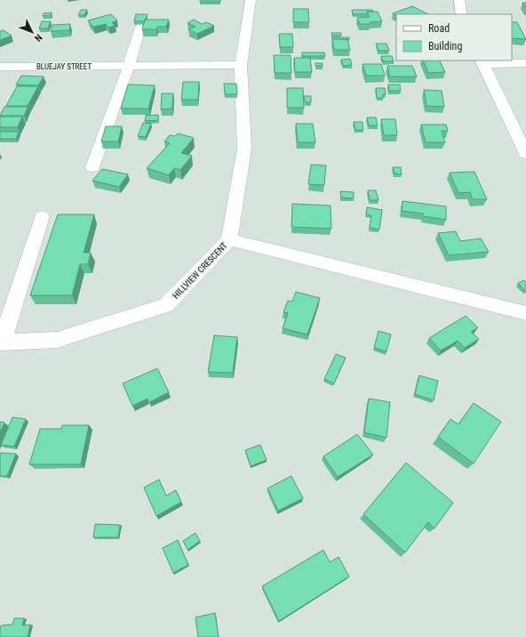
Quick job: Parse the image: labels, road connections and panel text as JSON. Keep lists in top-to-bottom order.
{
  "streets": {
    "street": ["BLUEJAY STREET", "HILLVIEW CRESCENT"]
  },
  "crossings": [
    ["BLUEJAY STREET", "HILLVIEW CRESCENT"]
  ],
  "legend": ["Road", "Building"],
  "north": "bottom right"
}
